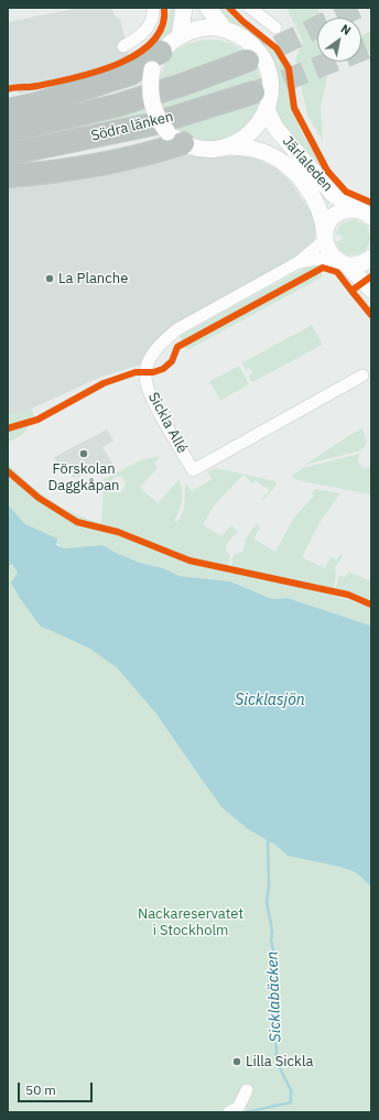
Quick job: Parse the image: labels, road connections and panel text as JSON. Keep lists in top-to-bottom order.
{
  "streets": {
    "highway": ["Södra länken"],
    "main road": ["Järlaleden"],
    "street": ["Sickla Allé"]
  },
  "crossings": [
    ["Södra länken", "Järlaleden"],
    ["Järlaleden", "Sickla Allé"]
  ],
  "water": ["Sicklasjön", "Sicklabäcken"],
  "parks": ["Nackareservatet i Stockholm"],
  "places": ["La Planche", "Förskolan Daggkåpan", "Lilla Sickla"],
  "scale_bar": "50 m",
  "north": "top right"
}
